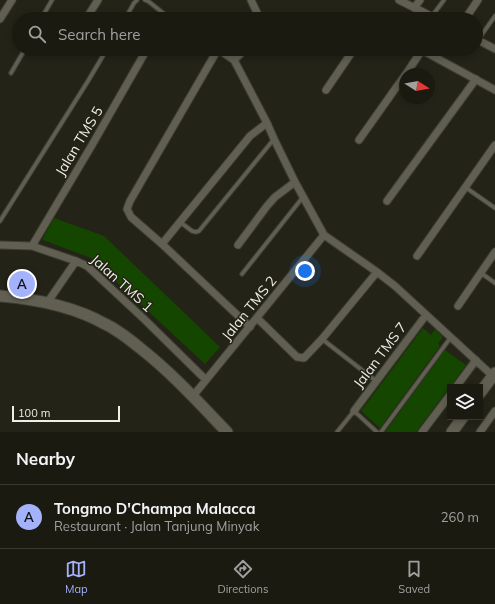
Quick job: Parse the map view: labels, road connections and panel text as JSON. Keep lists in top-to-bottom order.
{
  "streets": {
    "street": [
      "Jalan TMS 5",
      "Jalan TMS 1",
      "Jalan TMS 2",
      "Jalan TMS 7"
    ]
  },
  "crossings": [
    ["Jalan TMS 5", "Jalan TMS 1"],
    ["Jalan TMS 1", "Jalan TMS 2"]
  ],
  "scale_bar": "100 m",
  "north": "right",
  "page": {
    "search": "Search here",
    "pins": "A",
    "scale": "100 m",
    "heading": "Nearby",
    "list": [
      {
        "mark": "A",
        "name": "Tongmo D'Champa Malacca",
        "note": "Restaurant · Jalan Tanjung Minyak",
        "value": "260 m"
      }
    ],
    "nav": ["Map", "Directions", "Saved"]
  }
}
